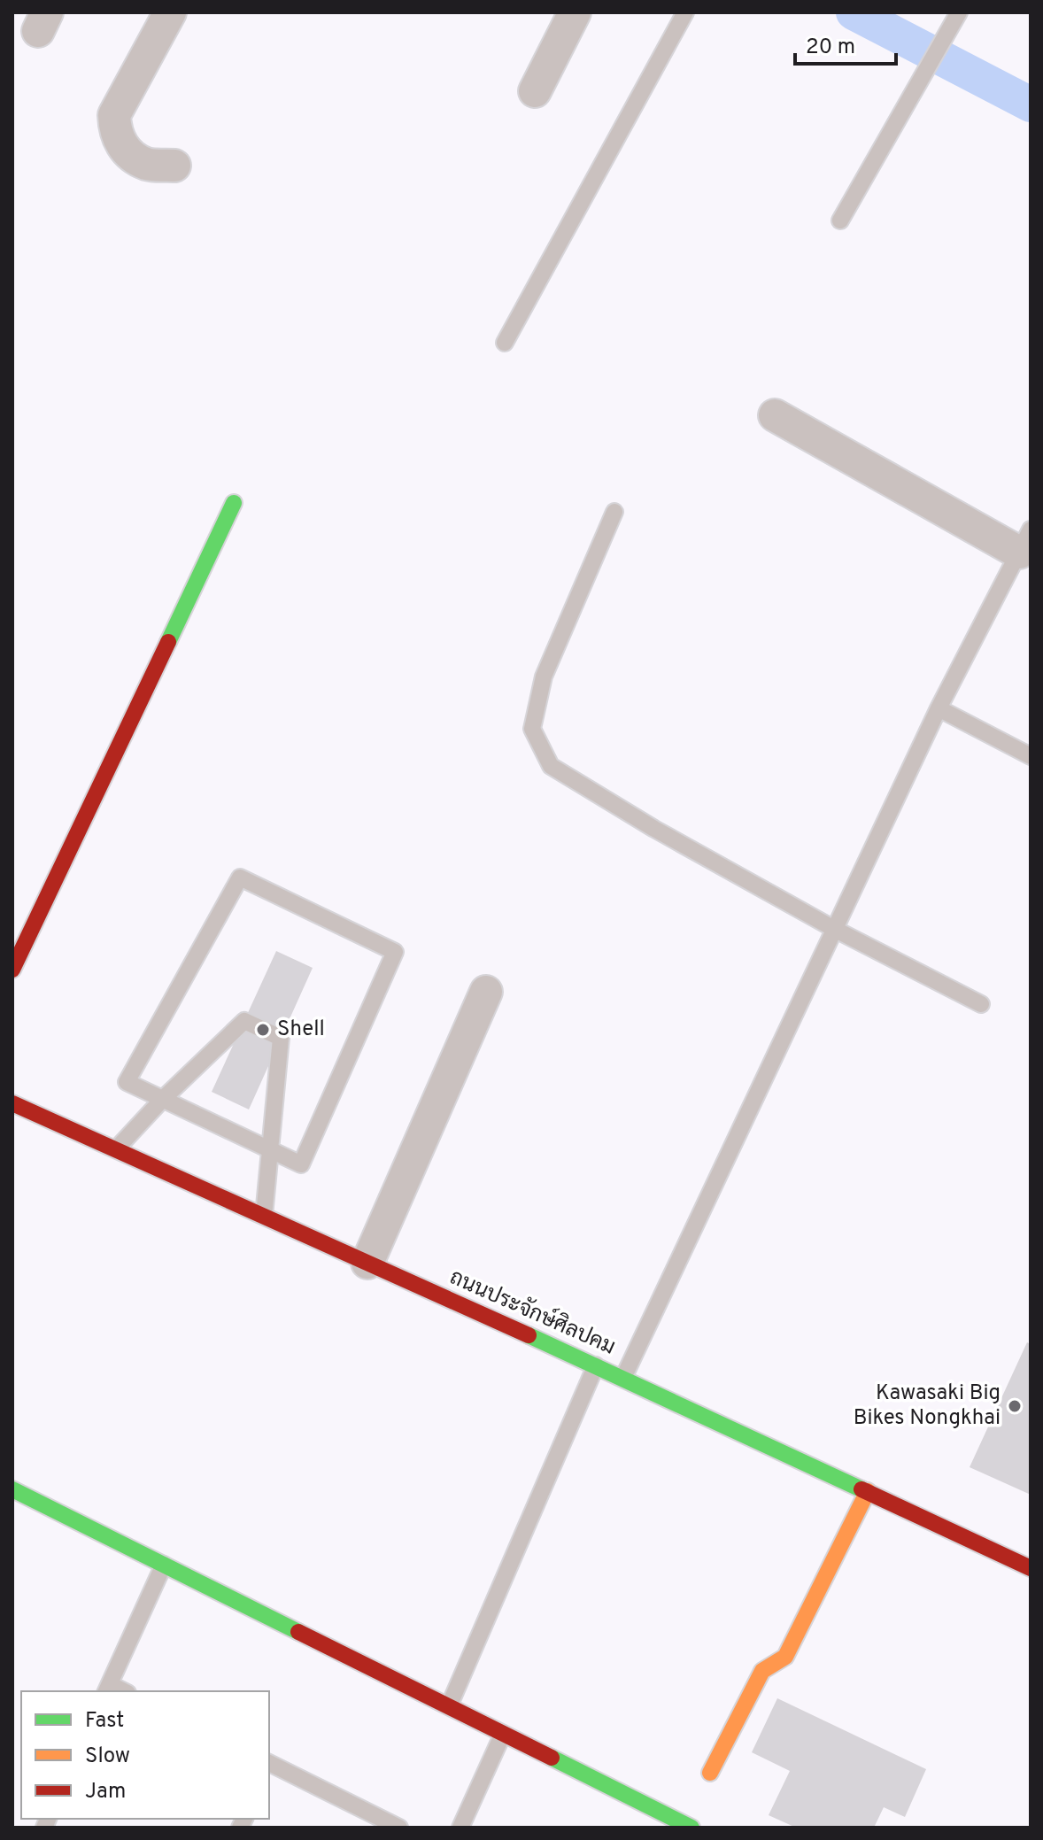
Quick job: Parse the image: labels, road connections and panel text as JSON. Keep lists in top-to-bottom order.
{
  "streets": {
    "street": ["ถนนประจักษ์ศิลปคม"]
  },
  "places": ["Shell", "Kawasaki Big Bikes Nongkhai"],
  "legend": ["Fast", "Slow", "Jam"],
  "scale_bar": "20 m"
}
